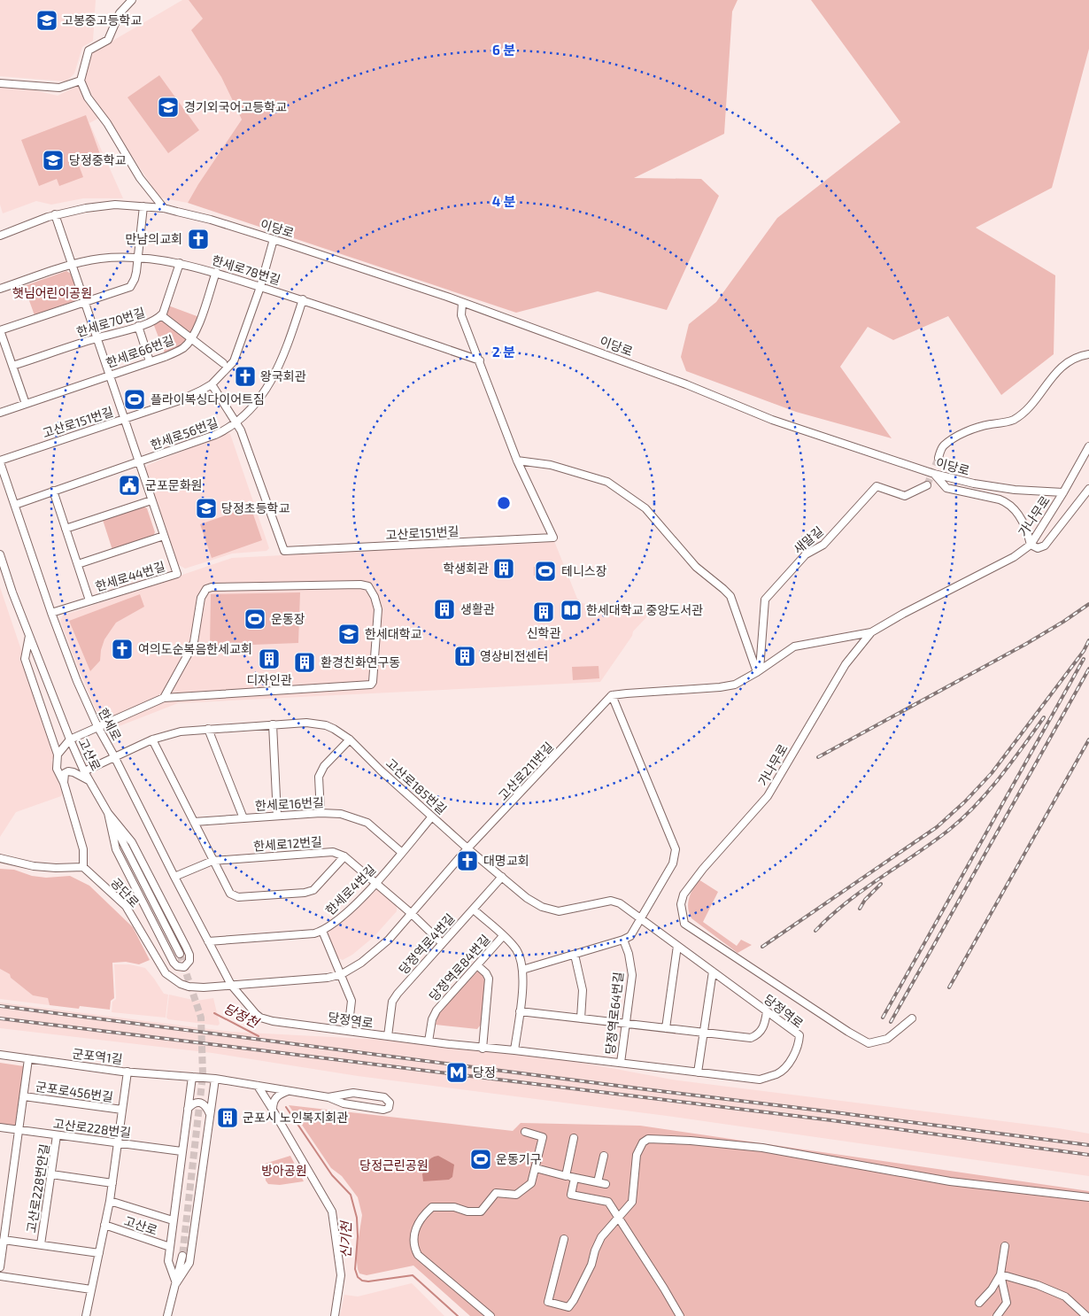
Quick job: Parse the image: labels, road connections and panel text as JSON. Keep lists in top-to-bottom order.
{
  "streets": {
    "street": [
      "이당로",
      "한세로78번길",
      "한세로70번길",
      "한세로66번길",
      "고산로151번길",
      "한세로56번길",
      "가나무로",
      "새말길",
      "한세로44번길",
      "한세로",
      "고산로",
      "고산로211번길",
      "고산로185번길",
      "한세로16번길",
      "한세로12번길",
      "한세로4번길",
      "공단로",
      "당정역로4번길",
      "당정역로84번길",
      "당정역로",
      "당정역로64번길",
      "군포역1길",
      "군포로456번길",
      "고산로228번길",
      "고산로228번안길"
    ]
  },
  "crossings": [
    ["이당로", "고산로151번길"],
    ["이당로", "가나무로"],
    ["이당로", "한세로44번길"],
    ["한세로78번길", "한세로70번길"],
    ["한세로78번길", "한세로66번길"],
    ["한세로78번길", "고산로151번길"],
    ["한세로78번길", "한세로56번길"],
    ["한세로78번길", "한세로44번길"],
    ["한세로70번길", "한세로44번길"],
    ["한세로66번길", "한세로44번길"],
    ["고산로151번길", "한세로56번길"],
    ["고산로151번길", "한세로44번길"],
    ["고산로151번길", "한세로"],
    ["한세로56번길", "한세로44번길"],
    ["한세로56번길", "한세로"],
    ["한세로44번길", "한세로"],
    ["한세로", "고산로211번길"],
    ["한세로", "고산로185번길"],
    ["한세로", "한세로12번길"],
    ["한세로", "한세로4번길"],
    ["한세로", "공단로"],
    ["한세로", "당정역로"],
    ["고산로", "고산로185번길"],
    ["고산로", "군포로456번길"],
    ["고산로211번길", "고산로185번길"],
    ["고산로211번길", "한세로12번길"],
    ["고산로211번길", "공단로"],
    ["고산로211번길", "당정역로"],
    ["고산로185번길", "한세로4번길"],
    ["고산로185번길", "당정역로"],
    ["한세로16번길", "한세로4번길"],
    ["한세로12번길", "한세로4번길"],
    ["한세로12번길", "당정역로4번길"],
    ["공단로", "당정역로"],
    ["당정역로4번길", "당정역로"],
    ["당정역로84번길", "당정역로"],
    ["당정역로", "당정역로64번길"],
    ["군포역1길", "군포로456번길"],
    ["군포로456번길", "고산로228번길"],
    ["고산로228번길", "고산로228번안길"]
  ],
  "water": ["당정천", "신기천"],
  "parks": ["햇님어린이공원", "당정근린공원", "방아공원"],
  "places": {
    "school or university": [
      "고봉중고등학교",
      "경기외국어고등학교",
      "당정중학교",
      "당정초등학교",
      "한세대학교"
    ],
    "church": [
      "만남의교회",
      "왕국회관",
      "여의도순복음한세교회",
      "대명교회"
    ],
    "sports": [
      "플라이복싱다이어트짐",
      "테니스장",
      "운동장",
      "운동기구"
    ],
    "public building": ["군포문화원"],
    "building": [
      "학생회관",
      "생활관",
      "신학관",
      "영상비전센터",
      "디자인관",
      "환경친화연구동",
      "군포시 노인복지회관"
    ],
    "library": ["한세대학교 중앙도서관"],
    "metro station": ["당정"]
  },
  "rings": ["6 분", "4 분", "2 분"]
}
